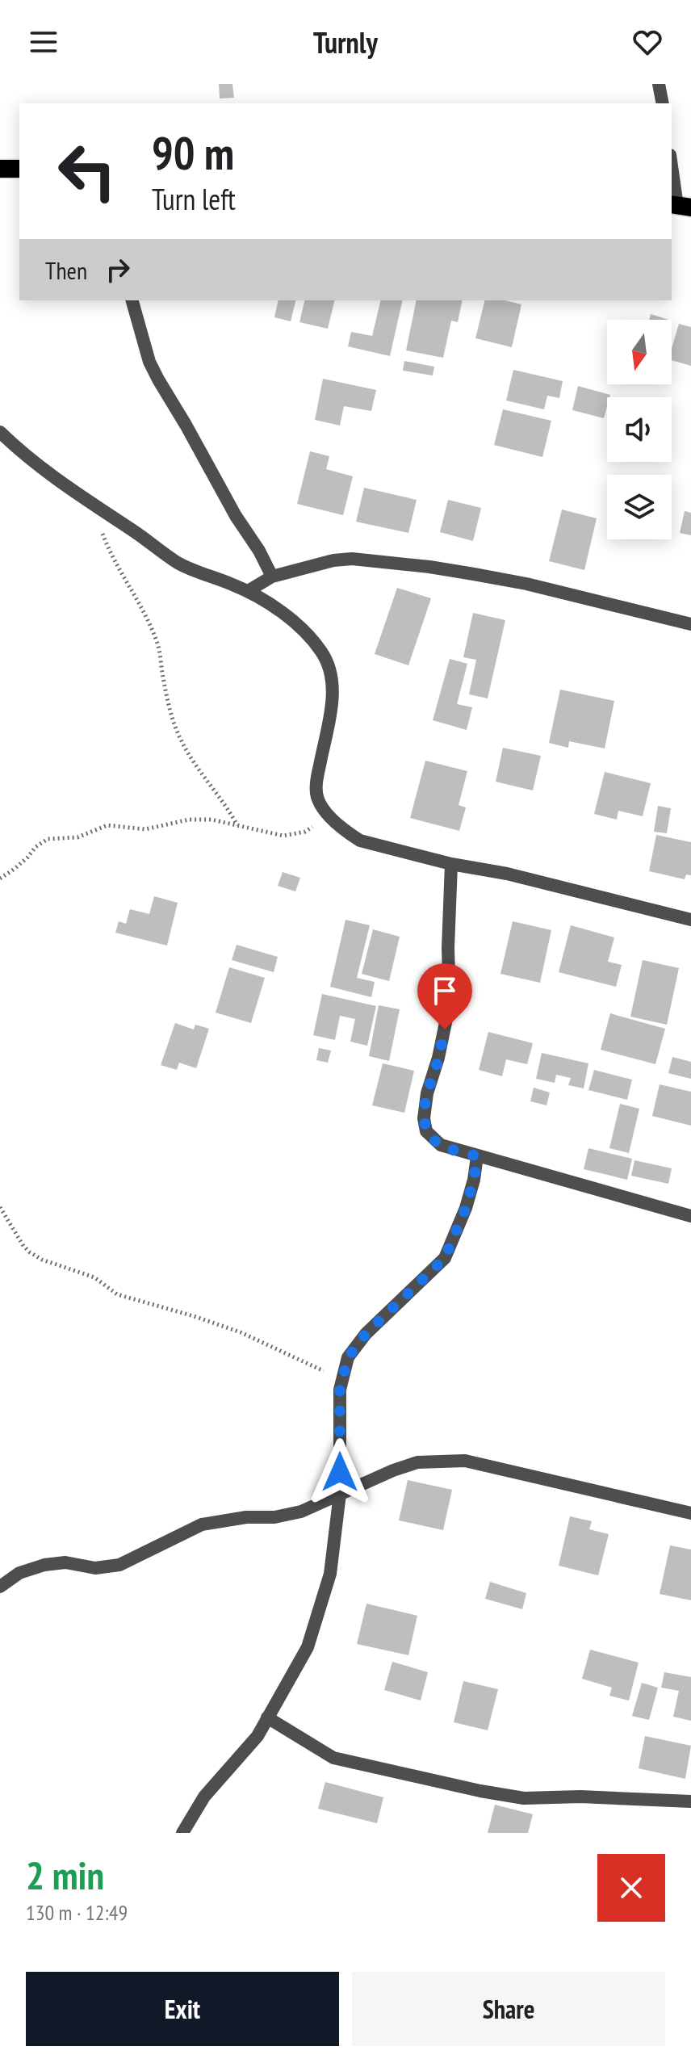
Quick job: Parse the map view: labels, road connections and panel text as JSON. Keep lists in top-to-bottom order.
{
  "north": "bottom",
  "page": {
    "header": "Turnly",
    "turn": ["90 m", "Turn left"],
    "then": "Then",
    "heading": ["2 min", "130 m · 12:49"],
    "buttons": ["Exit", "Share"]
  }
}
